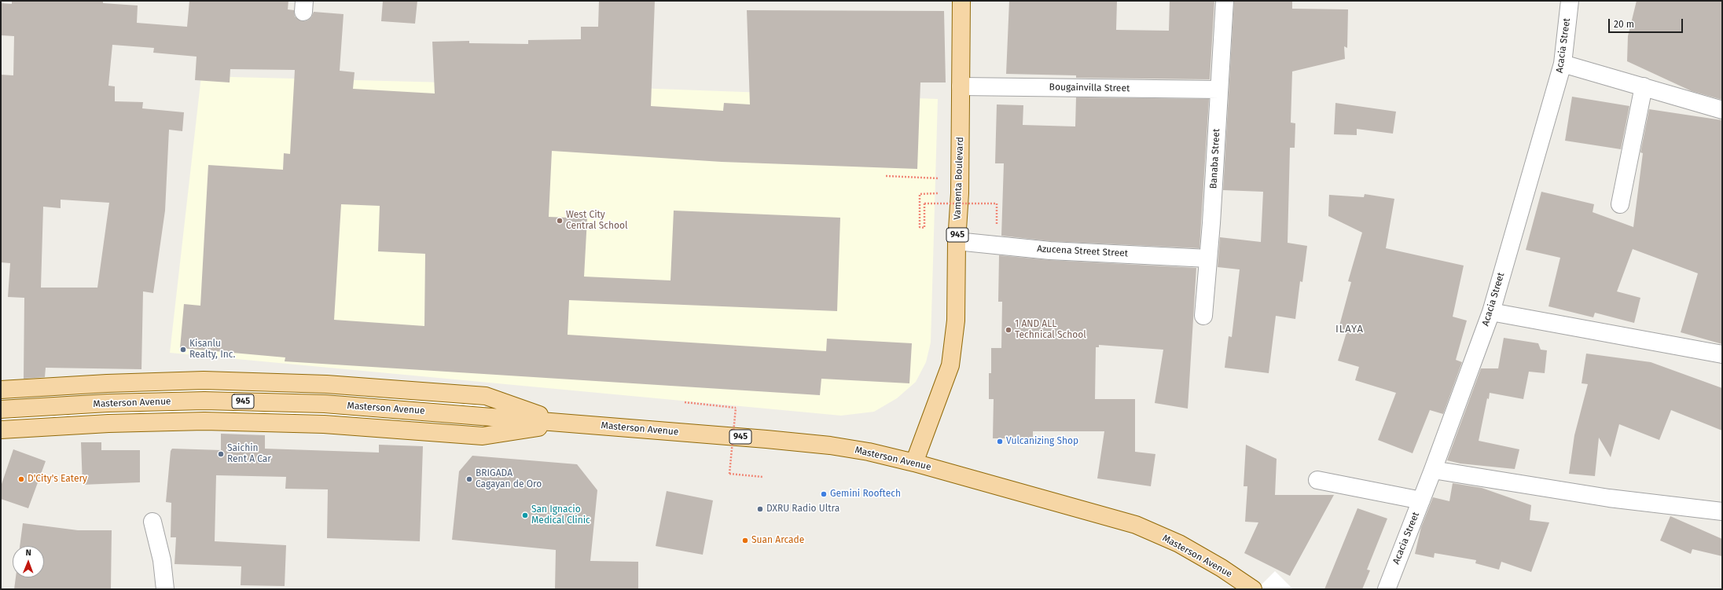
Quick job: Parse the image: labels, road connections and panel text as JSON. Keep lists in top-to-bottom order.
{
  "streets": {
    "main road": ["Vamenta Boulevard", "945", "Masterson Avenue"],
    "street": [
      "Acacia Street",
      "Bougainvilla Street",
      "Banaba Street",
      "Azucena Street Street"
    ]
  },
  "crossings": [
    ["Bougainvilla Street", "Banaba Street"],
    ["Bougainvilla Street", "Vamenta Boulevard"],
    ["Banaba Street", "Azucena Street Street"],
    ["Vamenta Boulevard", "Azucena Street Street"],
    ["Vamenta Boulevard", "Masterson Avenue"]
  ],
  "districts": ["ILAYA"],
  "places": [
    "West City Central School",
    "1 AND ALL Technical School",
    "Kisanlu Realty, Inc.",
    "Vulcanizing Shop",
    "Saichin Rent A Car",
    "D'City's Eatery",
    "BRIGADA Cagayan de Oro",
    "Gemini Rooftech",
    "DXRU Radio Ultra",
    "San Ignacio Medical Clinic",
    "Suan Arcade"
  ],
  "scale_bar": "20 m",
  "north": "top"
}
